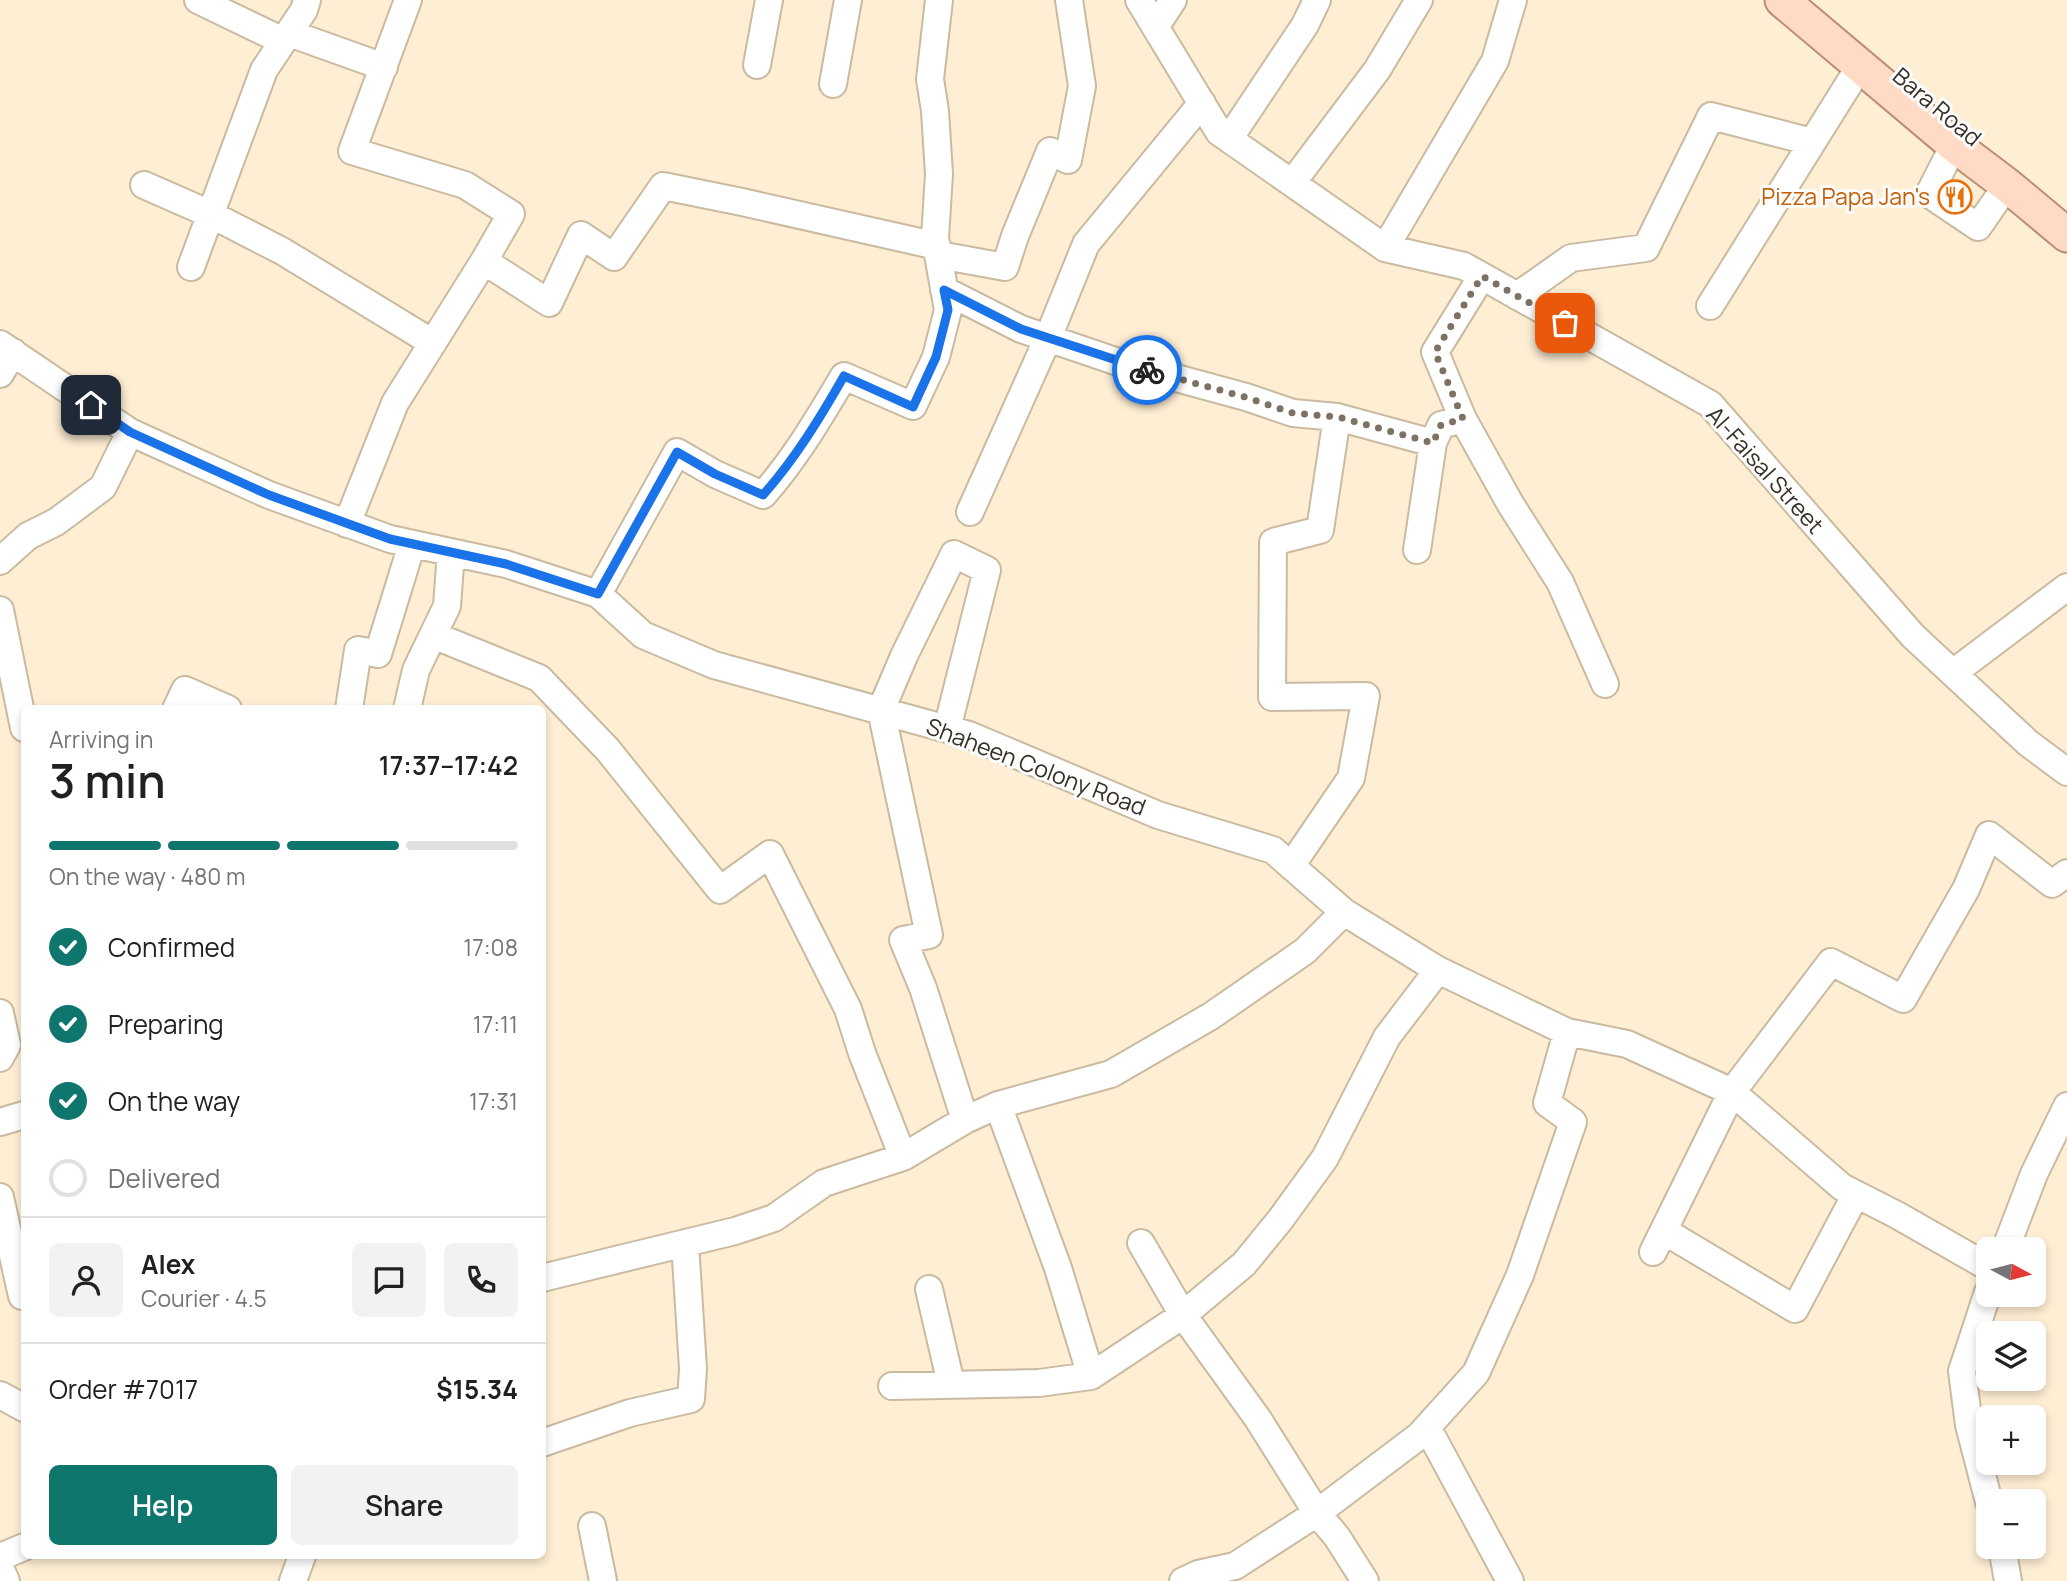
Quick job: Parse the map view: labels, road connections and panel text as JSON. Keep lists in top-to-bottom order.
{
  "streets": {
    "main road": ["Bara Road"],
    "street": ["Al-Faisal Street", "Shaheen Colony Road"]
  },
  "places": {
    "restaurant": ["Pizza Papa Jan's"]
  },
  "north": "right",
  "page": {
    "heading": ["3 min", "Arriving in", "17:37–17:42"],
    "panel": [
      "Alex",
      "Courier · 4.5",
      "Order #7017",
      "$15.34"
    ],
    "bar": "On the way · 480 m",
    "list": [
      ["Confirmed", "17:08"],
      ["Preparing", "17:11"],
      ["On the way", "17:31"],
      "Delivered"
    ],
    "map_buttons": ["+", "−"],
    "buttons": ["Help", "Share"]
  }
}
